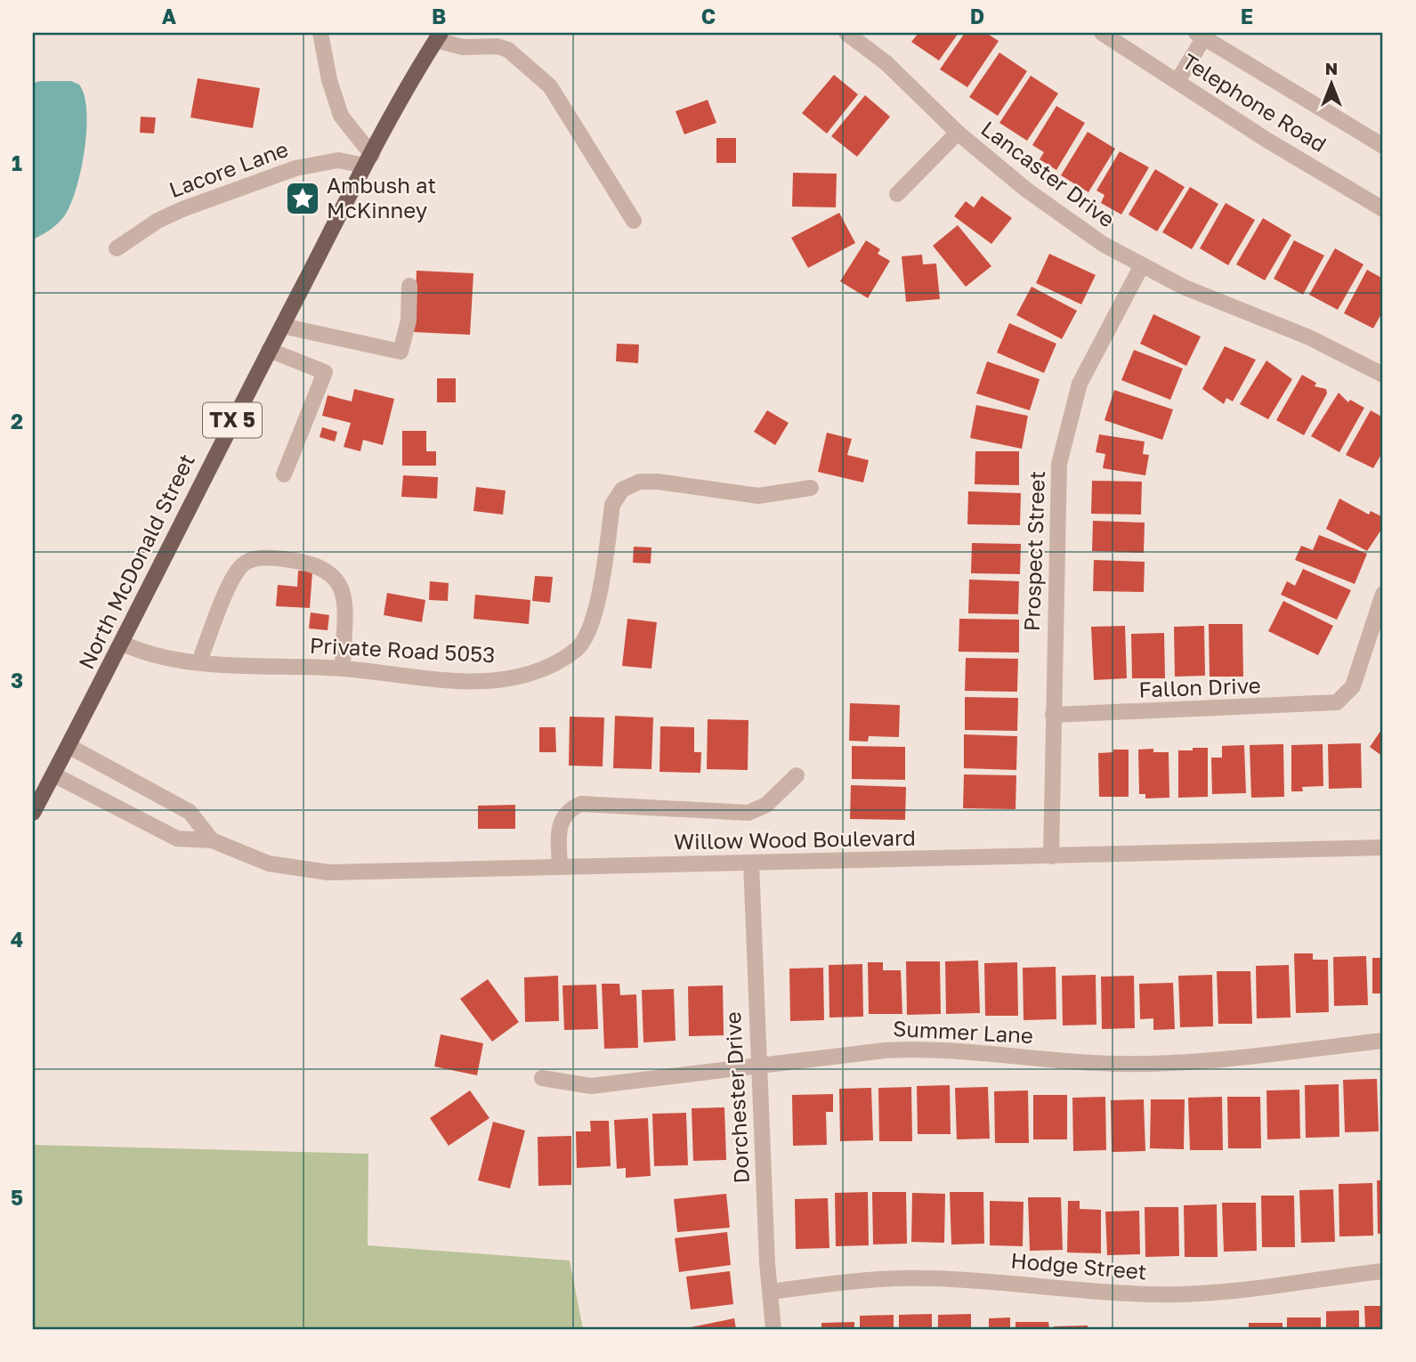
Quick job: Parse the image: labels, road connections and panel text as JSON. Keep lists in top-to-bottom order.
{
  "streets": {
    "main road": ["TX 5", "North McDonald Street"],
    "street": [
      "Telephone Road",
      "Lacore Lane",
      "Lancaster Drive",
      "Prospect Street",
      "Private Road 5053",
      "Fallon Drive",
      "Willow Wood Boulevard",
      "Summer Lane",
      "Dorchester Drive",
      "Hodge Street"
    ]
  },
  "crossings": [
    ["Lacore Lane", "North McDonald Street"],
    ["Lancaster Drive", "Prospect Street"],
    ["Prospect Street", "Fallon Drive"],
    ["Prospect Street", "Willow Wood Boulevard"],
    ["North McDonald Street", "Private Road 5053"],
    ["North McDonald Street", "Willow Wood Boulevard"],
    ["Willow Wood Boulevard", "Dorchester Drive"],
    ["Summer Lane", "Dorchester Drive"],
    ["Dorchester Drive", "Hodge Street"]
  ],
  "places": {
    "place": ["Ambush at McKinney"]
  },
  "north": "top",
  "grid": {
    "columns": [
      "A",
      "B",
      "C",
      "D",
      "E"
    ],
    "rows": [
      "1",
      "2",
      "3",
      "4",
      "5"
    ]
  }
}
